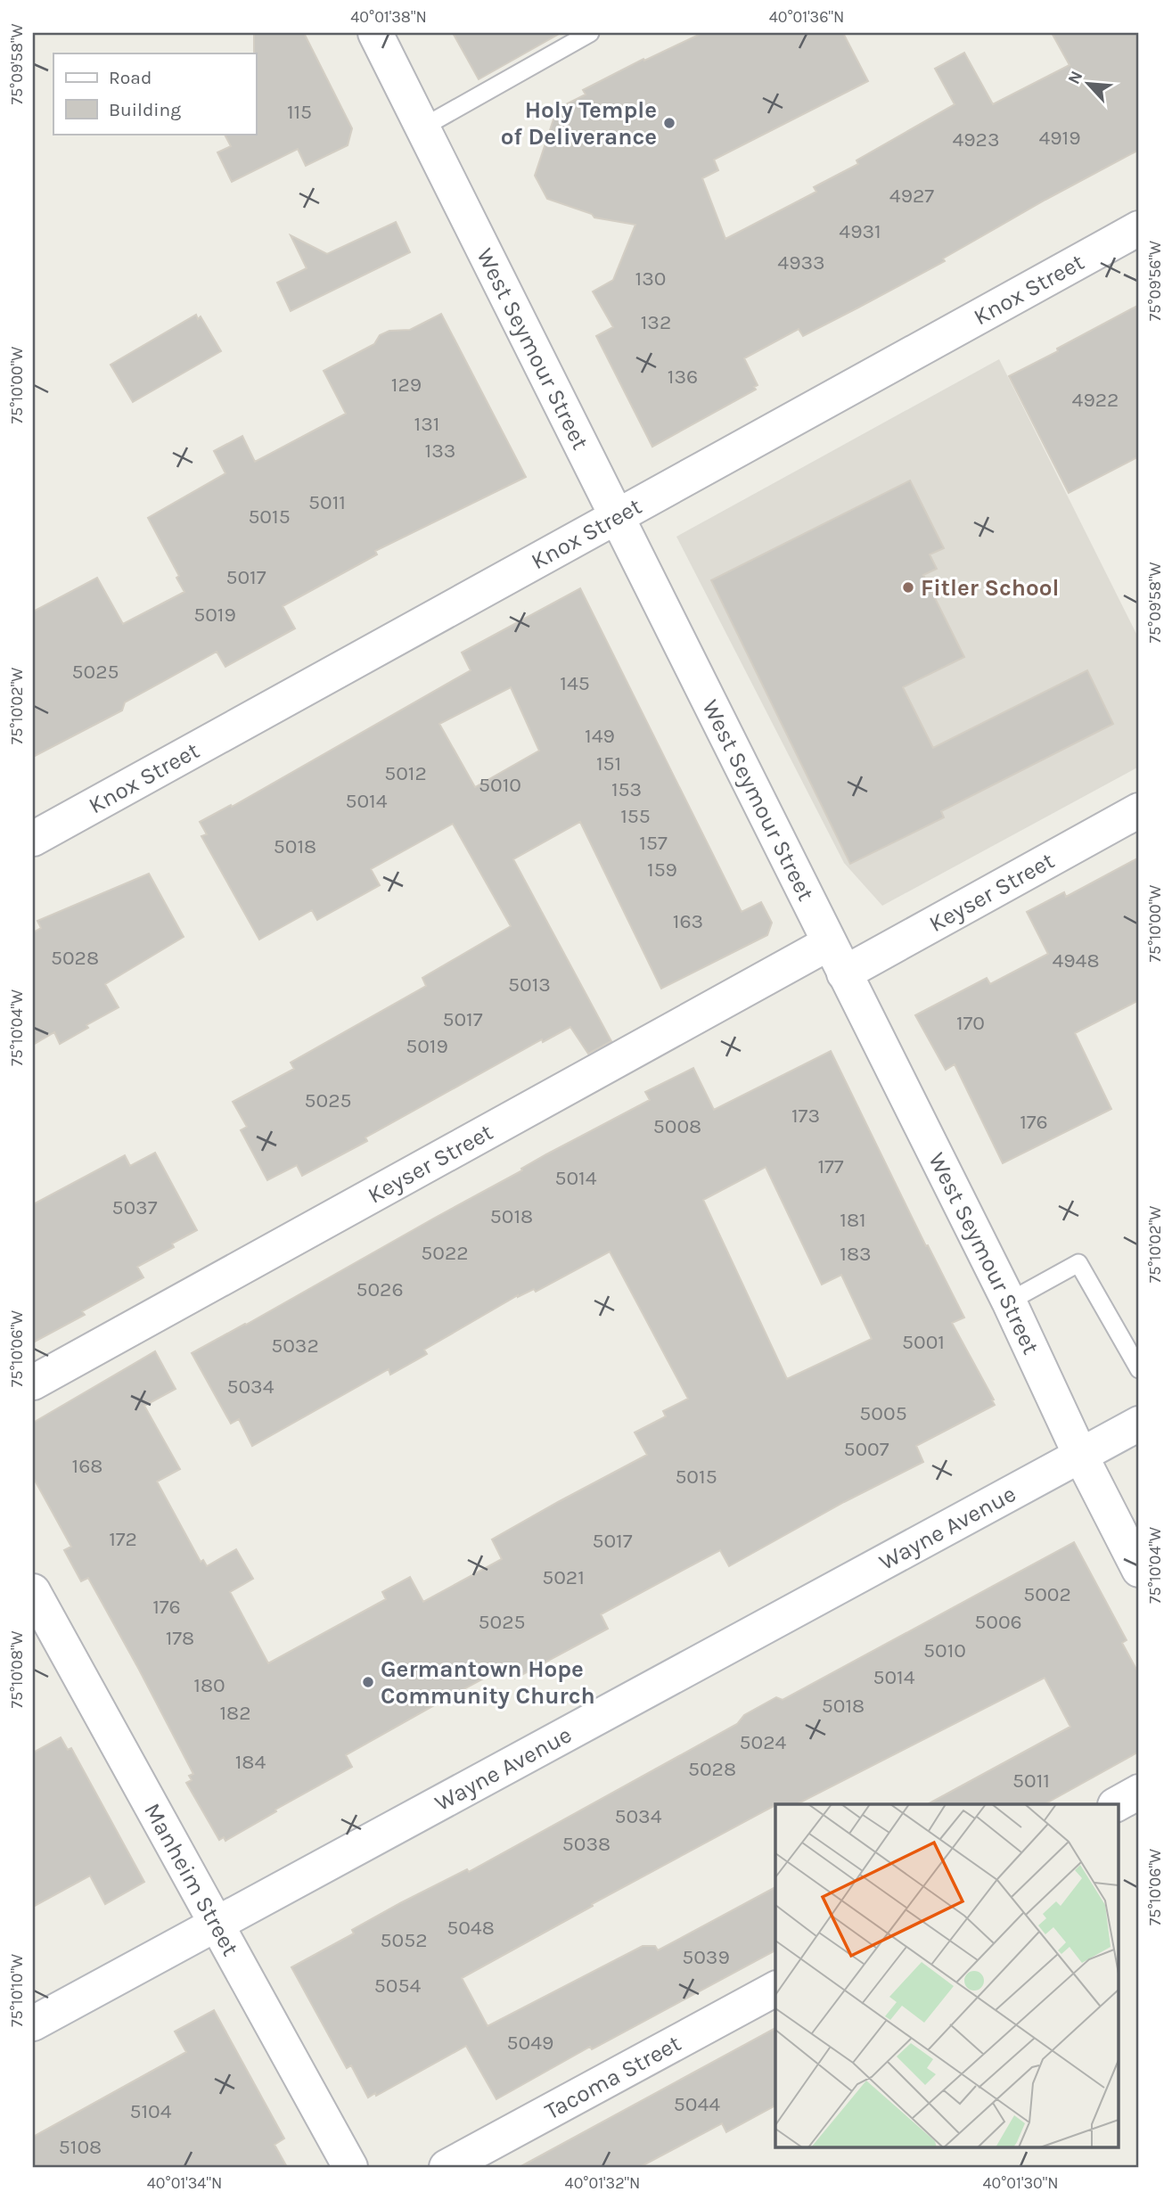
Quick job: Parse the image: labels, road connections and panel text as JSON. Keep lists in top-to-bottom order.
{
  "streets": {
    "street": [
      "Knox Street",
      "West Seymour Street",
      "Keyser Street",
      "Wayne Avenue",
      "Manheim Street",
      "Tacoma Street"
    ]
  },
  "crossings": [
    ["Knox Street", "West Seymour Street"],
    ["West Seymour Street", "Keyser Street"],
    ["West Seymour Street", "Wayne Avenue"],
    ["Wayne Avenue", "Manheim Street"]
  ],
  "places": ["Holy Temple of Deliverance", "Fitler School", "Germantown Hope Community Church"],
  "house_numbers": [
    "115",
    "4919",
    "4923",
    "4927",
    "4931",
    "4933",
    "130",
    "132",
    "136",
    "129",
    "4922",
    "131",
    "133",
    "5011",
    "5015",
    "5017",
    "5019",
    "5025",
    "145",
    "149",
    "151",
    "5012",
    "5010",
    "153",
    "5014",
    "155",
    "157",
    "5018",
    "159",
    "163",
    "5028",
    "4948",
    "5013",
    "5017",
    "170",
    "5019",
    "5025",
    "173",
    "176",
    "5008",
    "177",
    "5014",
    "5037",
    "5018",
    "181",
    "5022",
    "183",
    "5026",
    "5001",
    "5032",
    "5034",
    "5005",
    "5007",
    "168",
    "5015",
    "172",
    "5017",
    "5021",
    "5002",
    "176",
    "5025",
    "5006",
    "178",
    "5010",
    "5014",
    "180",
    "5018",
    "182",
    "5024",
    "184",
    "5028",
    "5011",
    "5034",
    "5038",
    "5048",
    "5052",
    "5039",
    "5054",
    "5049",
    "5044",
    "5104",
    "5108"
  ],
  "legend": ["Road", "Building"],
  "north": "top left",
  "coordinates": [
    "40°01'38\"N",
    "40°01'36\"N",
    "75°09'58\"W",
    "75°09'56\"W",
    "75°10'00\"W",
    "75°10'02\"W",
    "75°10'04\"W",
    "75°10'06\"W",
    "75°10'08\"W",
    "75°10'10\"W",
    "40°01'34\"N",
    "40°01'32\"N",
    "40°01'30\"N"
  ]
}
